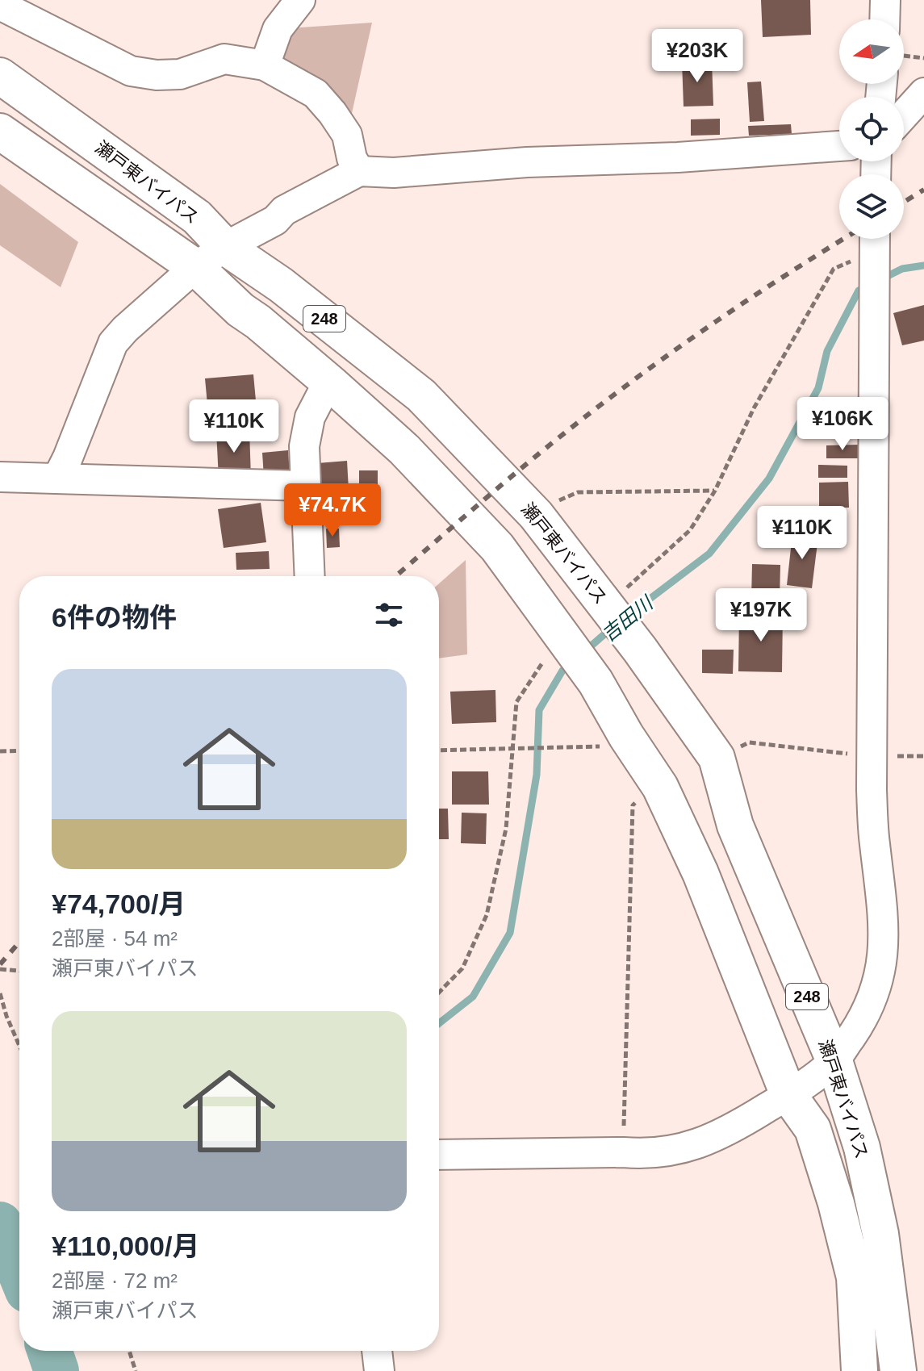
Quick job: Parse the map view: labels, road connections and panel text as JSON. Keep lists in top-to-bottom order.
{
  "streets": {
    "highway": ["瀬戸東バイパス", "248"]
  },
  "water": ["吉田川"],
  "north": "left",
  "page": {
    "price": [
      "¥203K",
      "¥106K",
      "¥110K",
      "¥74.7K",
      "¥110K",
      "¥197K"
    ],
    "heading": "6件の物件",
    "list": [
      {
        "name": "¥74,700/月",
        "note": "2部屋 · 54 m² · 瀬戸東バイパス"
      },
      {
        "name": "¥110,000/月",
        "note": "2部屋 · 72 m² · 瀬戸東バイパス"
      }
    ]
  }
}
